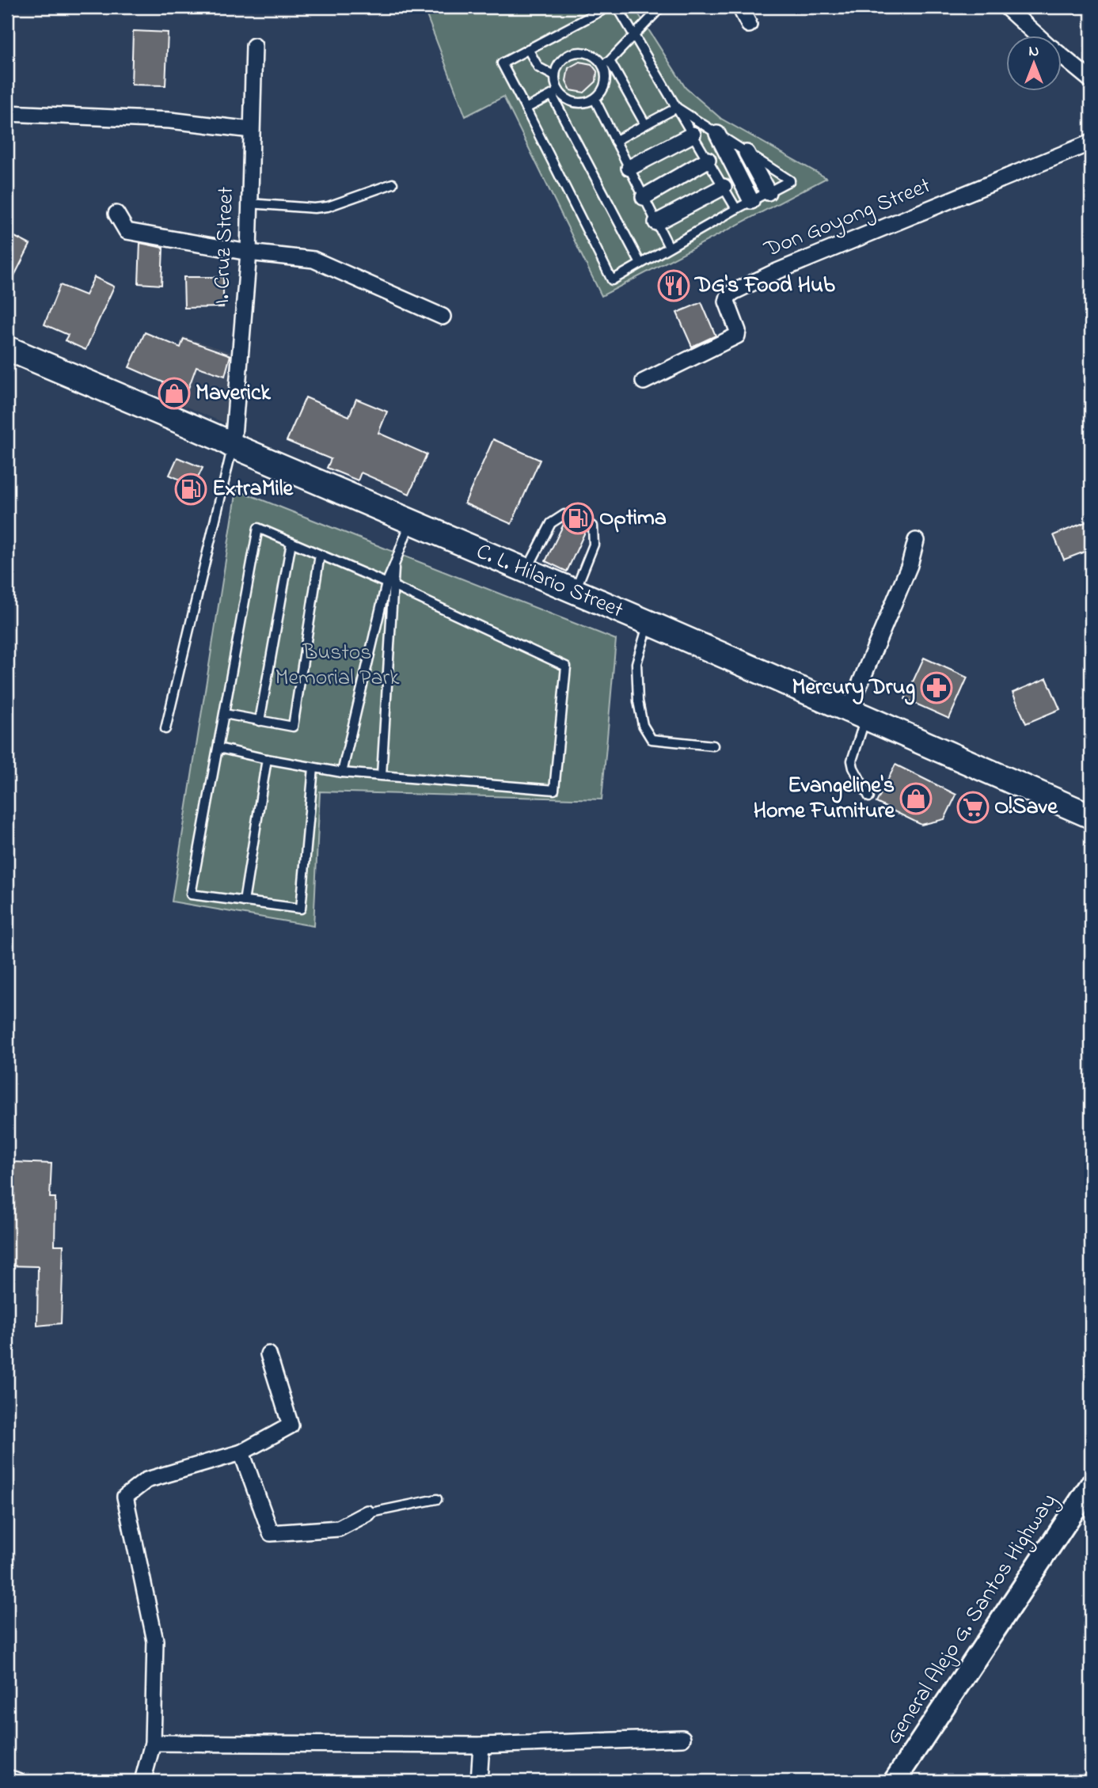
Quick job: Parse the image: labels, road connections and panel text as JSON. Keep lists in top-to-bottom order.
{
  "streets": {
    "main road": ["C. L. Hilario Street", "General Alejo G. Santos Highway"],
    "street": ["Don Goyong Street", "I. Cruz Street"]
  },
  "crossings": [
    ["I. Cruz Street", "C. L. Hilario Street"]
  ],
  "parks": ["Bustos Memorial Park"],
  "places": {
    "restaurant": ["DG's Food Hub"],
    "shop": ["Maverick", "Evangeline's Home Furniture"],
    "fuel station": ["ExtraMile", "Optima"],
    "pharmacy": ["Mercury Drug"],
    "supermarket": ["O!Save"]
  },
  "north": "top"
}
